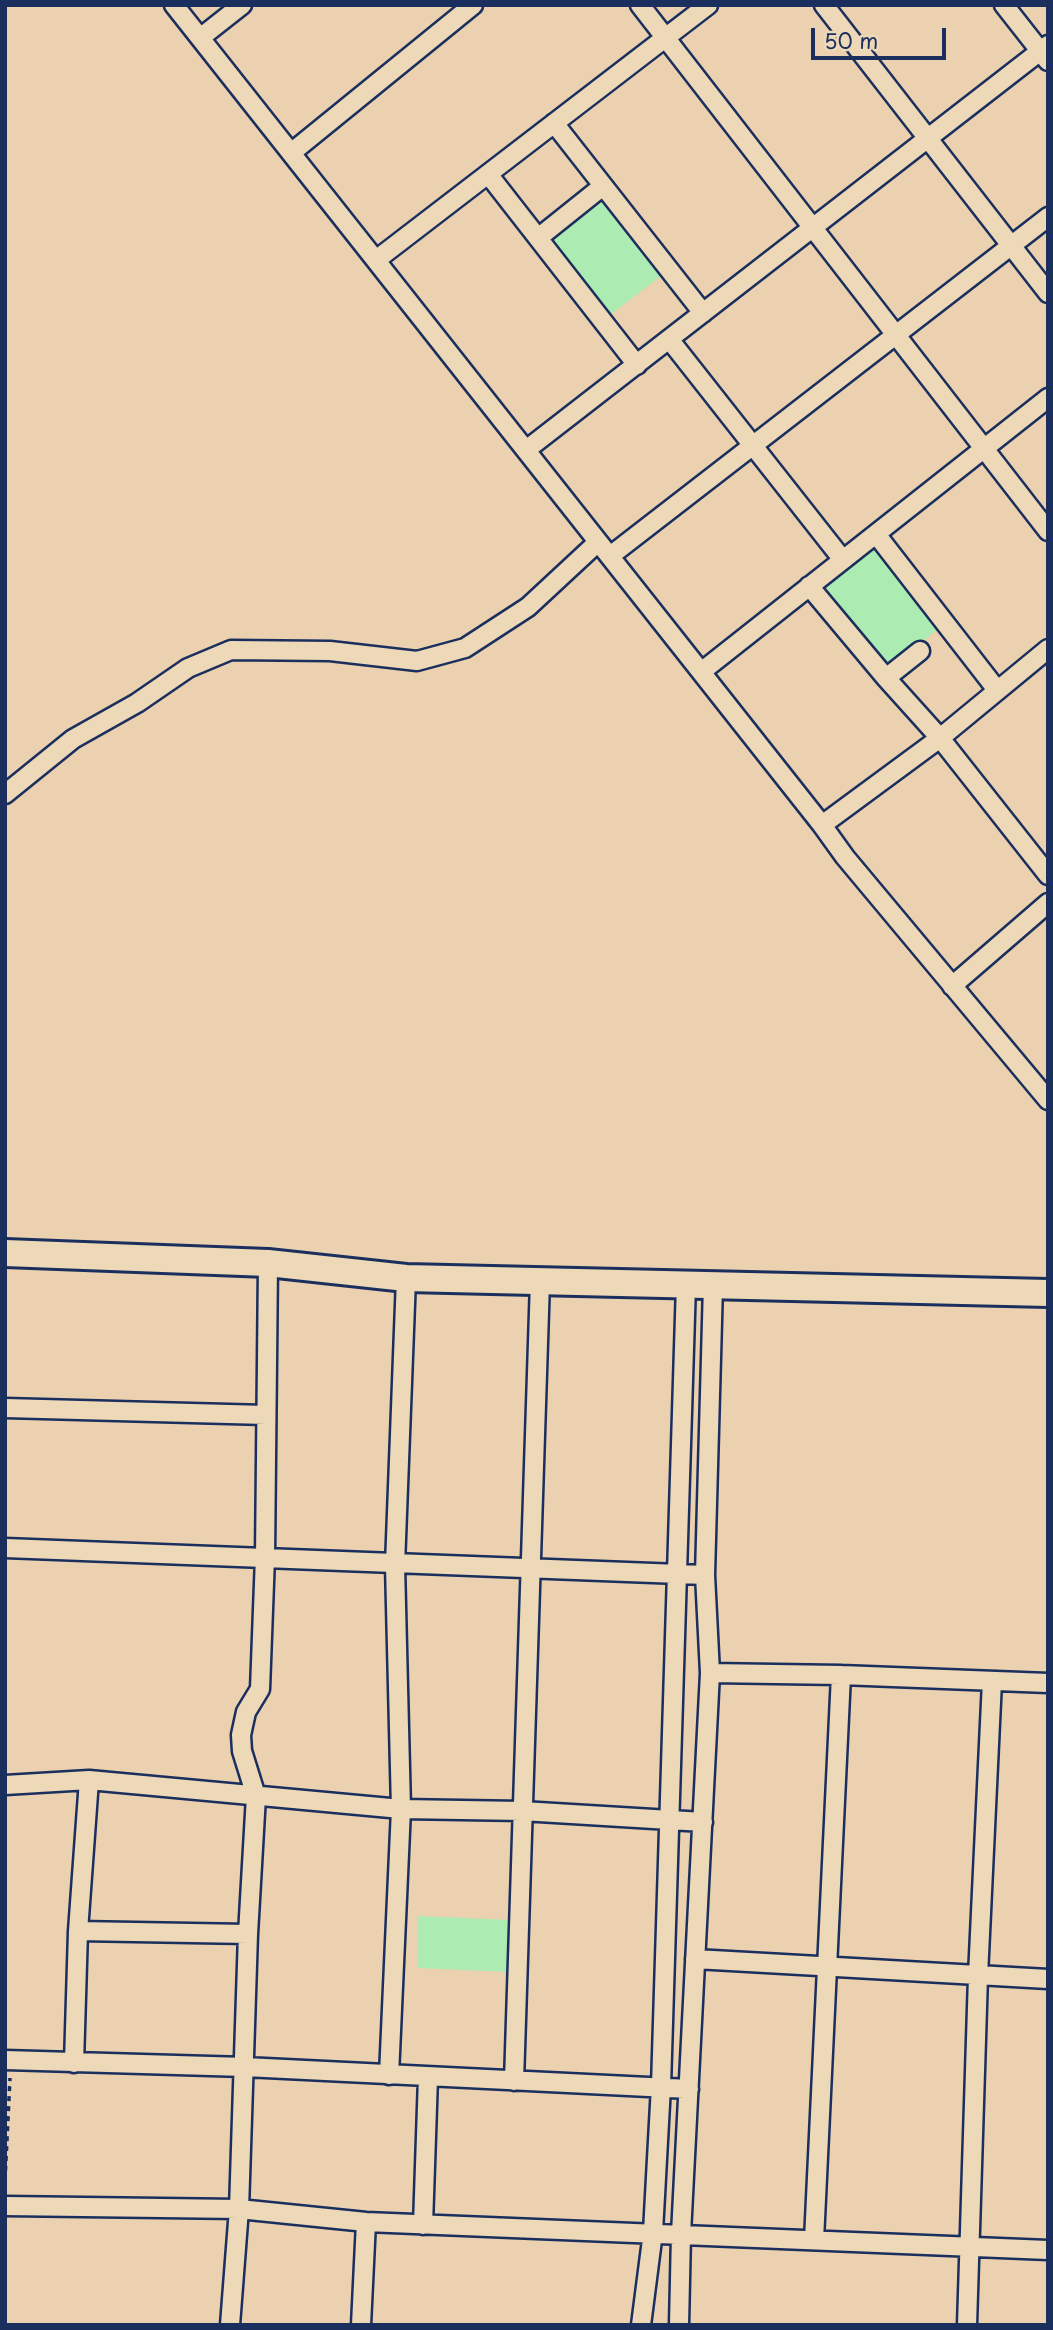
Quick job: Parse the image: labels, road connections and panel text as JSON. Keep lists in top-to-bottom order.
{
  "scale_bar": "50 m"
}
